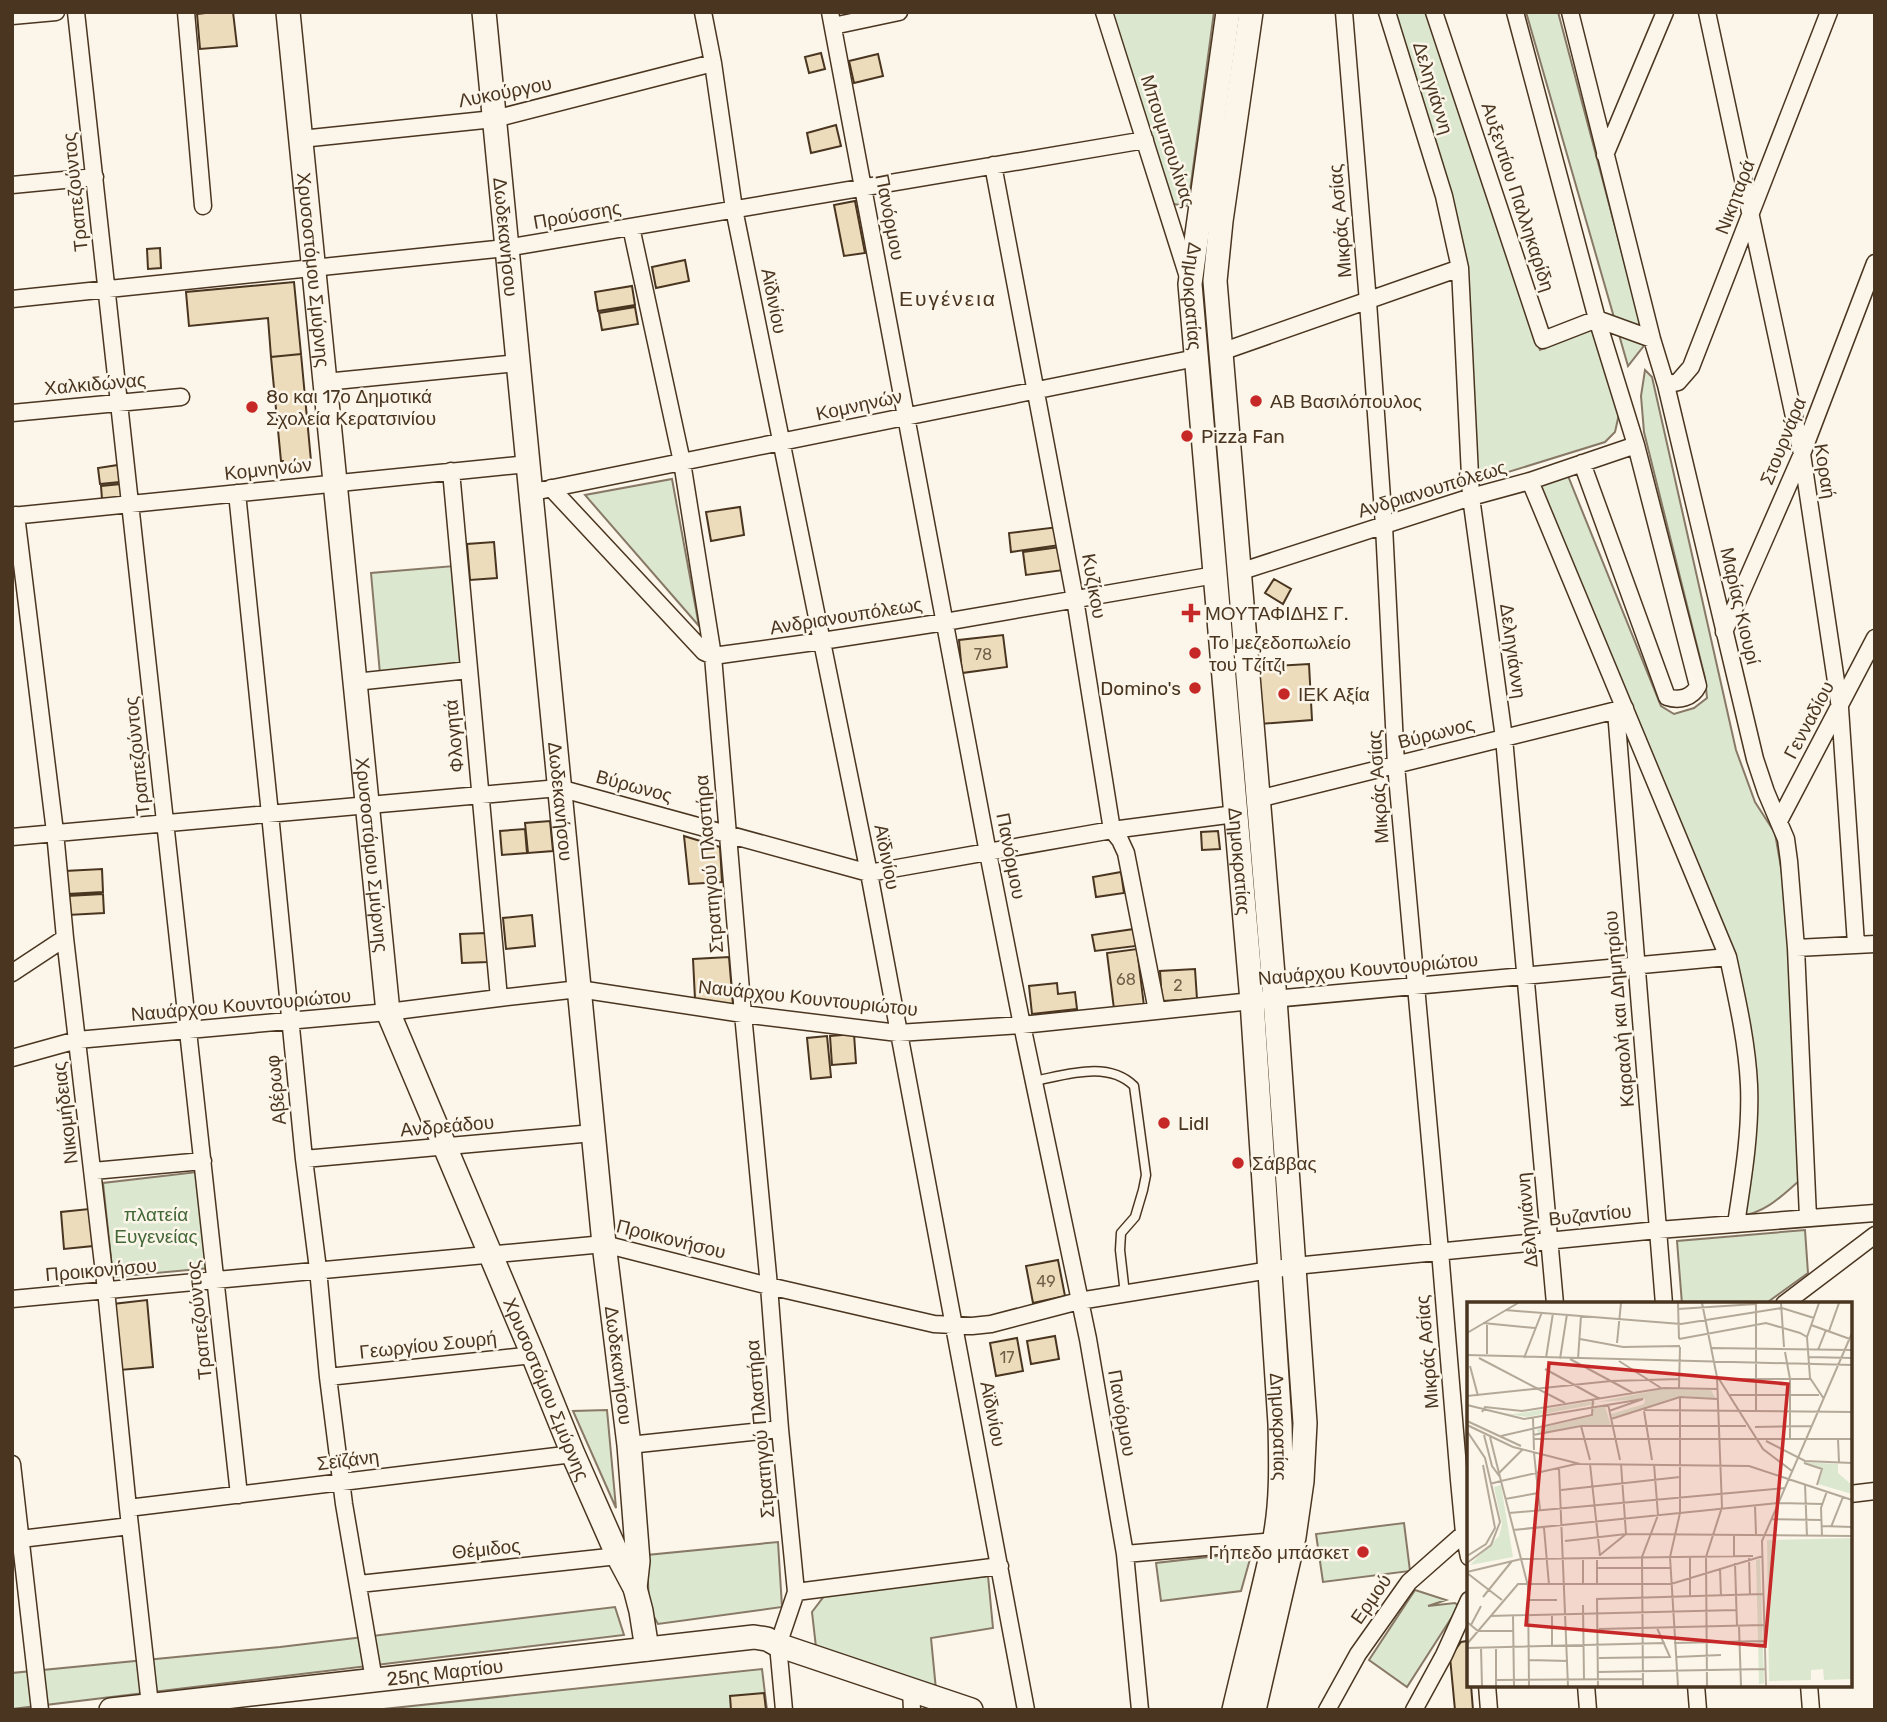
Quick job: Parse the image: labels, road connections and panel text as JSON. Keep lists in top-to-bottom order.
{
  "streets": {
    "street": [
      "Δεληγιάννη",
      "Λυκούργου",
      "Μπουμπουλίνας",
      "Τραπεζούντος",
      "Αυξεντίου Παλληκαρίδη",
      "Νικηταρά",
      "Προύσσης",
      "Πανόρμου",
      "Μικράς Ασίας",
      "Δωδεκανήσου",
      "Χρυσοστόμου Σμύρνης",
      "Δημοκρατίας",
      "Αϊδινίου",
      "Χαλκιδώνας",
      "Κομνηνών",
      "Στουρνάρα",
      "Κοραή",
      "Ανδριανουπόλεως",
      "Κυζίκου",
      "Μαρίας Κιουρί",
      "Γενναδίου",
      "Βύρωνος",
      "Φλογητά",
      "Στρατηγού Πλαστήρα",
      "Ναυάρχου Κουντουριώτου",
      "Καραολή και Δημητρίου",
      "Αβέρωφ",
      "Νικομήδειας",
      "Ανδρεάδου",
      "Βυζαντίου",
      "Προικονήσου",
      "Γεωργίου Σουρή",
      "Σεϊζάνη",
      "Θέμιδος",
      "Ερμού",
      "25ης Μαρτίου"
    ]
  },
  "crossings": [
    ["Δεληγιάννη", "Ανδριανουπόλεως"],
    ["Δεληγιάννη", "Βύρωνος"],
    ["Δεληγιάννη", "Ναυάρχου Κουντουριώτου"],
    ["Δεληγιάννη", "Βυζαντίου"],
    ["Λυκούργου", "Δωδεκανήσου"],
    ["Λυκούργου", "Χρυσοστόμου Σμύρνης"],
    ["Λυκούργου", "Αϊδινίου"],
    ["Μπουμπουλίνας", "Προύσσης"],
    ["Μπουμπουλίνας", "Δημοκρατίας"],
    ["Τραπεζούντος", "Προύσσης"],
    ["Τραπεζούντος", "Χαλκιδώνας"],
    ["Τραπεζούντος", "Κομνηνών"],
    ["Τραπεζούντος", "Βύρωνος"],
    ["Τραπεζούντος", "Ναυάρχου Κουντουριώτου"],
    ["Τραπεζούντος", "Προικονήσου"],
    ["Τραπεζούντος", "Σεϊζάνη"],
    ["Νικηταρά", "Κοραή"],
    ["Νικηταρά", "Μαρίας Κιουρί"],
    ["Προύσσης", "Πανόρμου"],
    ["Προύσσης", "Δωδεκανήσου"],
    ["Προύσσης", "Χρυσοστόμου Σμύρνης"],
    ["Προύσσης", "Αϊδινίου"],
    ["Προύσσης", "Κυζίκου"],
    ["Προύσσης", "Στρατηγού Πλαστήρα"],
    ["Πανόρμου", "Κομνηνών"],
    ["Πανόρμου", "Ανδριανουπόλεως"],
    ["Πανόρμου", "Βύρωνος"],
    ["Πανόρμου", "Ναυάρχου Κουντουριώτου"],
    ["Πανόρμου", "Προικονήσου"],
    ["Μικράς Ασίας", "Ανδριανουπόλεως"],
    ["Μικράς Ασίας", "Βύρωνος"],
    ["Μικράς Ασίας", "Ναυάρχου Κουντουριώτου"],
    ["Μικράς Ασίας", "Βυζαντίου"],
    ["Μικράς Ασίας", "Ερμού"],
    ["Δωδεκανήσου", "Χρυσοστόμου Σμύρνης"],
    ["Δωδεκανήσου", "Κομνηνών"],
    ["Δωδεκανήσου", "Βύρωνος"],
    ["Δωδεκανήσου", "Ναυάρχου Κουντουριώτου"],
    ["Δωδεκανήσου", "Ανδρεάδου"],
    ["Δωδεκανήσου", "Προικονήσου"],
    ["Χρυσοστόμου Σμύρνης", "Κομνηνών"],
    ["Χρυσοστόμου Σμύρνης", "Βύρωνος"],
    ["Χρυσοστόμου Σμύρνης", "Ναυάρχου Κουντουριώτου"],
    ["Χρυσοστόμου Σμύρνης", "Ανδρεάδου"],
    ["Χρυσοστόμου Σμύρνης", "Προικονήσου"],
    ["Χρυσοστόμου Σμύρνης", "Γεωργίου Σουρή"],
    ["Χρυσοστόμου Σμύρνης", "Σεϊζάνη"],
    ["Χρυσοστόμου Σμύρνης", "Θέμιδος"],
    ["Χρυσοστόμου Σμύρνης", "25ης Μαρτίου"],
    ["Δημοκρατίας", "Κομνηνών"],
    ["Δημοκρατίας", "Ανδριανουπόλεως"],
    ["Δημοκρατίας", "Βύρωνος"],
    ["Δημοκρατίας", "Ναυάρχου Κουντουριώτου"],
    ["Δημοκρατίας", "Βυζαντίου"],
    ["Δημοκρατίας", "Προικονήσου"],
    ["Αϊδινίου", "Κομνηνών"],
    ["Αϊδινίου", "Ανδριανουπόλεως"],
    ["Αϊδινίου", "Βύρωνος"],
    ["Αϊδινίου", "Ναυάρχου Κουντουριώτου"],
    ["Αϊδινίου", "Προικονήσου"],
    ["Κομνηνών", "Κυζίκου"],
    ["Κομνηνών", "Φλογητά"],
    ["Κομνηνών", "Στρατηγού Πλαστήρα"],
    ["Κομνηνών", "Αβέρωφ"],
    ["Κομνηνών", "Νικομήδειας"],
    ["Στουρνάρα", "Κοραή"],
    ["Στουρνάρα", "Μαρίας Κιουρί"],
    ["Κοραή", "Γενναδίου"],
    ["Ανδριανουπόλεως", "Κυζίκου"],
    ["Ανδριανουπόλεως", "Στρατηγού Πλαστήρα"],
    ["Κυζίκου", "Βύρωνος"],
    ["Κυζίκου", "Ναυάρχου Κουντουριώτου"],
    ["Μαρίας Κιουρί", "Γενναδίου"],
    ["Μαρίας Κιουρί", "Βυζαντίου"],
    ["Βύρωνος", "Φλογητά"],
    ["Βύρωνος", "Στρατηγού Πλαστήρα"],
    ["Βύρωνος", "Καραολή και Δημητρίου"],
    ["Βύρωνος", "Αβέρωφ"],
    ["Βύρωνος", "Νικομήδειας"],
    ["Φλογητά", "Ναυάρχου Κουντουριώτου"],
    ["Στρατηγού Πλαστήρα", "Ναυάρχου Κουντουριώτου"],
    ["Στρατηγού Πλαστήρα", "Προικονήσου"],
    ["Στρατηγού Πλαστήρα", "25ης Μαρτίου"],
    ["Ναυάρχου Κουντουριώτου", "Καραολή και Δημητρίου"],
    ["Ναυάρχου Κουντουριώτου", "Αβέρωφ"],
    ["Ναυάρχου Κουντουριώτου", "Νικομήδειας"],
    ["Καραολή και Δημητρίου", "Βυζαντίου"],
    ["Αβέρωφ", "Ανδρεάδου"],
    ["Αβέρωφ", "Προικονήσου"],
    ["Αβέρωφ", "Γεωργίου Σουρή"],
    ["Αβέρωφ", "Σεϊζάνη"],
    ["Αβέρωφ", "Θέμιδος"],
    ["Αβέρωφ", "25ης Μαρτίου"],
    ["Νικομήδειας", "Προικονήσου"],
    ["Νικομήδειας", "Σεϊζάνη"],
    ["Νικομήδειας", "25ης Μαρτίου"],
    ["Βυζαντίου", "Προικονήσου"]
  ],
  "districts": ["Ευγένεια"],
  "parks": ["πλατεία Ευγενείας"],
  "places": {
    "other": [
      "ΑΒ Βασιλόπουλος",
      "8ο και 17ο Δημοτικά Σχολεία Κερατσινίου",
      "Pizza Fan",
      "Το μεζεδοπωλείο του Τζίτζι",
      "Domino's",
      "ΙΕΚ Αξία",
      "Lidl",
      "Σάββας",
      "Γήπεδο μπάσκετ"
    ],
    "health": ["ΜΟΥΤΑΦΙΔΗΣ Γ."]
  },
  "house_numbers": [
    "78",
    "68",
    "2",
    "49",
    "17"
  ]
}
